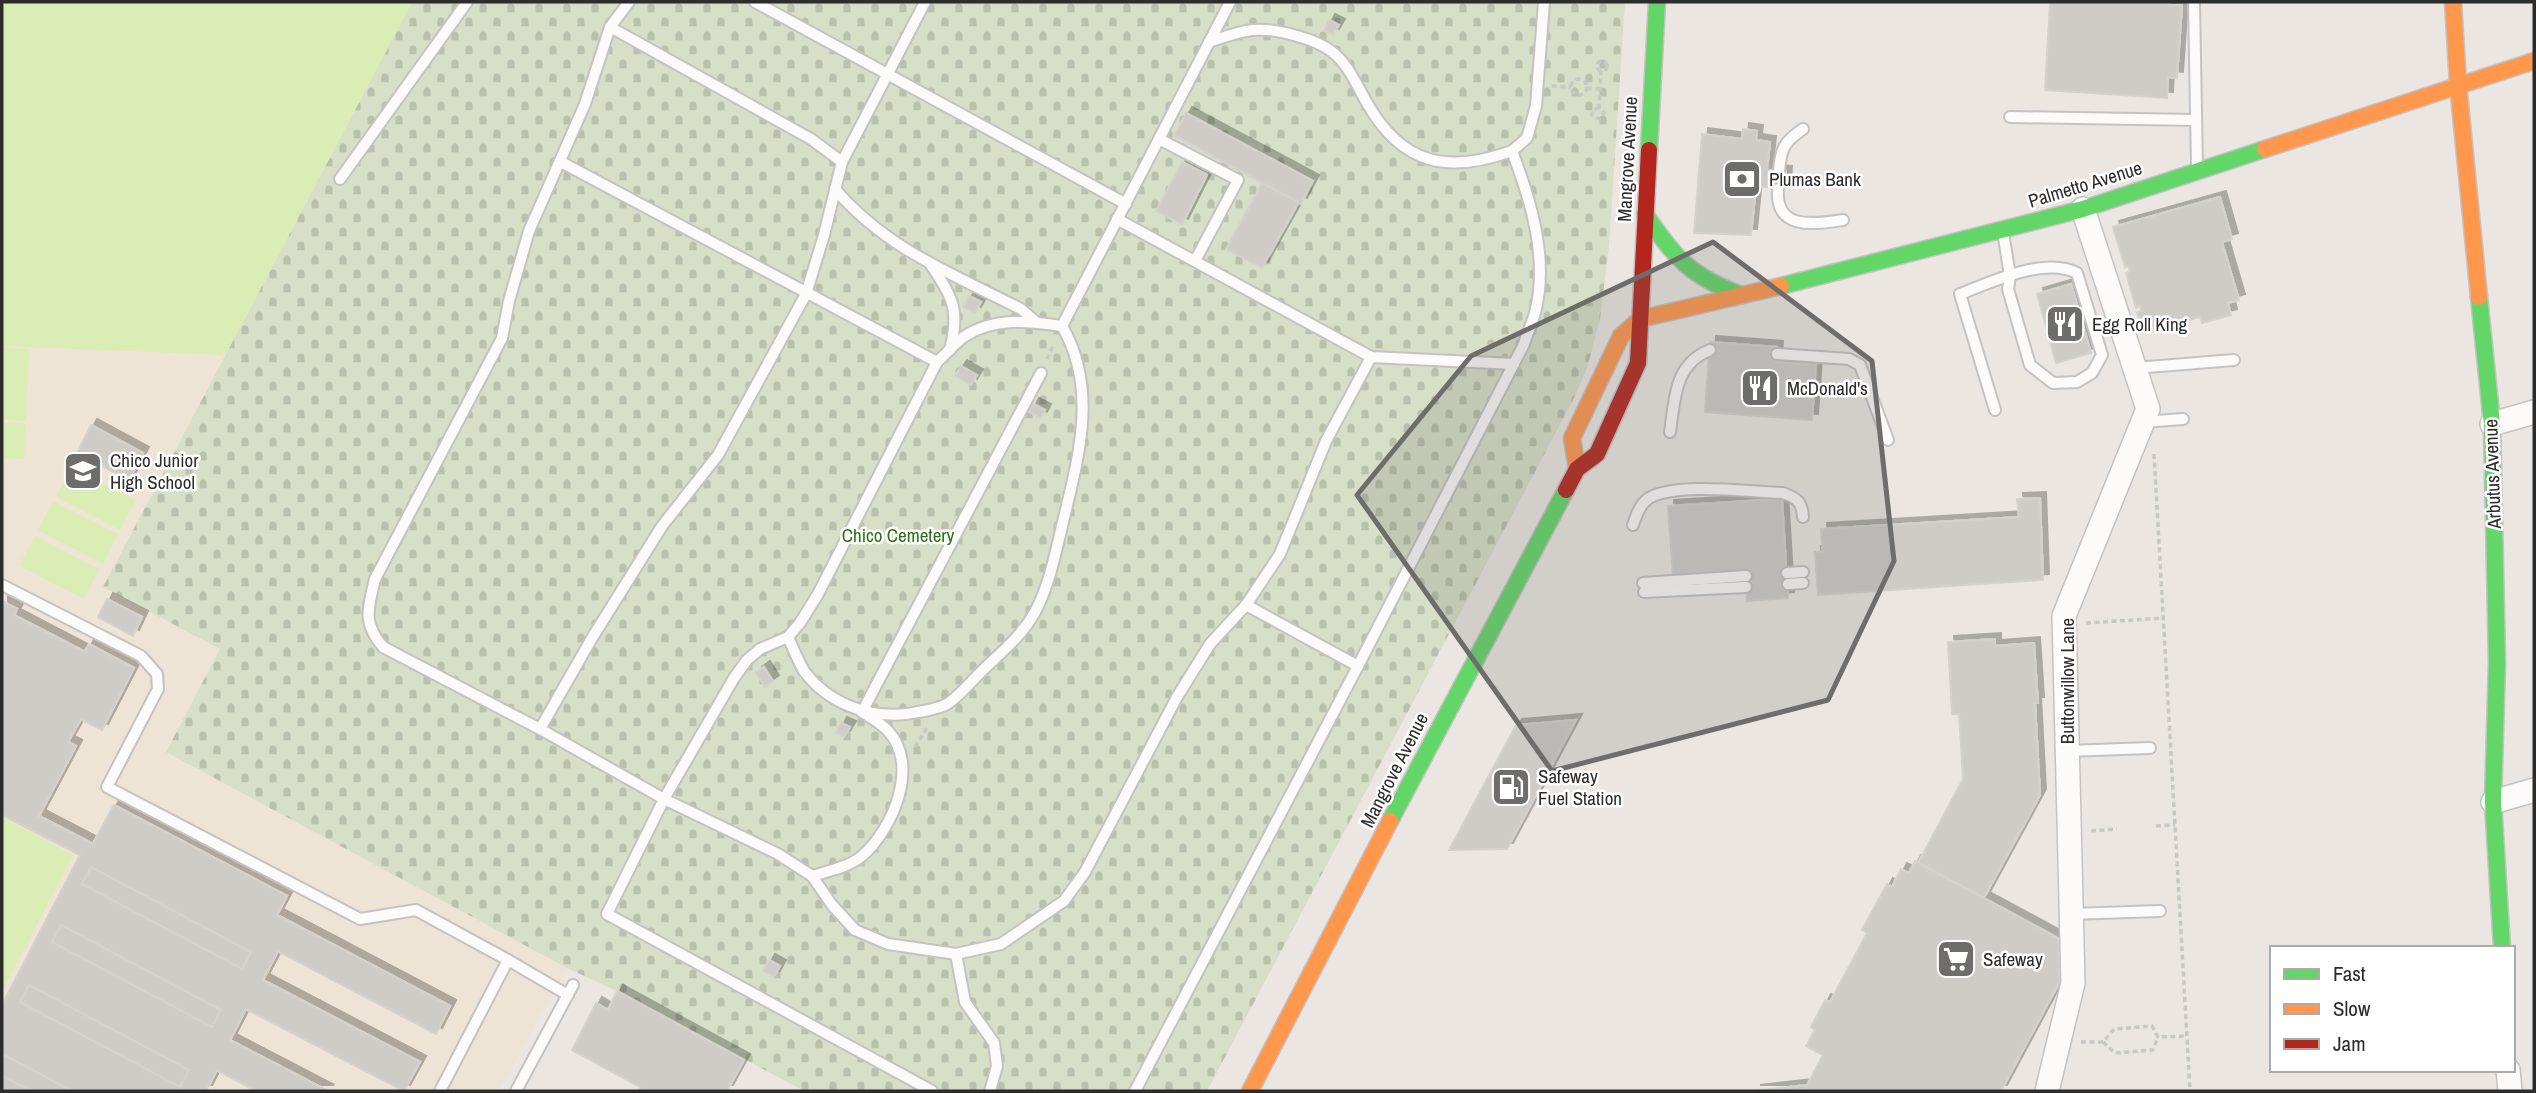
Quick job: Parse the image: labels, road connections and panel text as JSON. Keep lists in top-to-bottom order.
{
  "streets": {
    "street": [
      "Mangrove Avenue",
      "Palmetto Avenue",
      "Arbutus Avenue",
      "Buttonwillow Lane"
    ]
  },
  "crossings": [
    ["Mangrove Avenue", "Palmetto Avenue"],
    ["Palmetto Avenue", "Arbutus Avenue"],
    ["Palmetto Avenue", "Buttonwillow Lane"]
  ],
  "parks": ["Chico Cemetery"],
  "places": {
    "bank": ["Plumas Bank"],
    "restaurant": ["Egg Roll King", "McDonald's"],
    "school or university": ["Chico Junior High School"],
    "fuel station": ["Safeway Fuel Station"],
    "supermarket": ["Safeway"]
  },
  "legend": ["Fast", "Slow", "Jam"]
}
